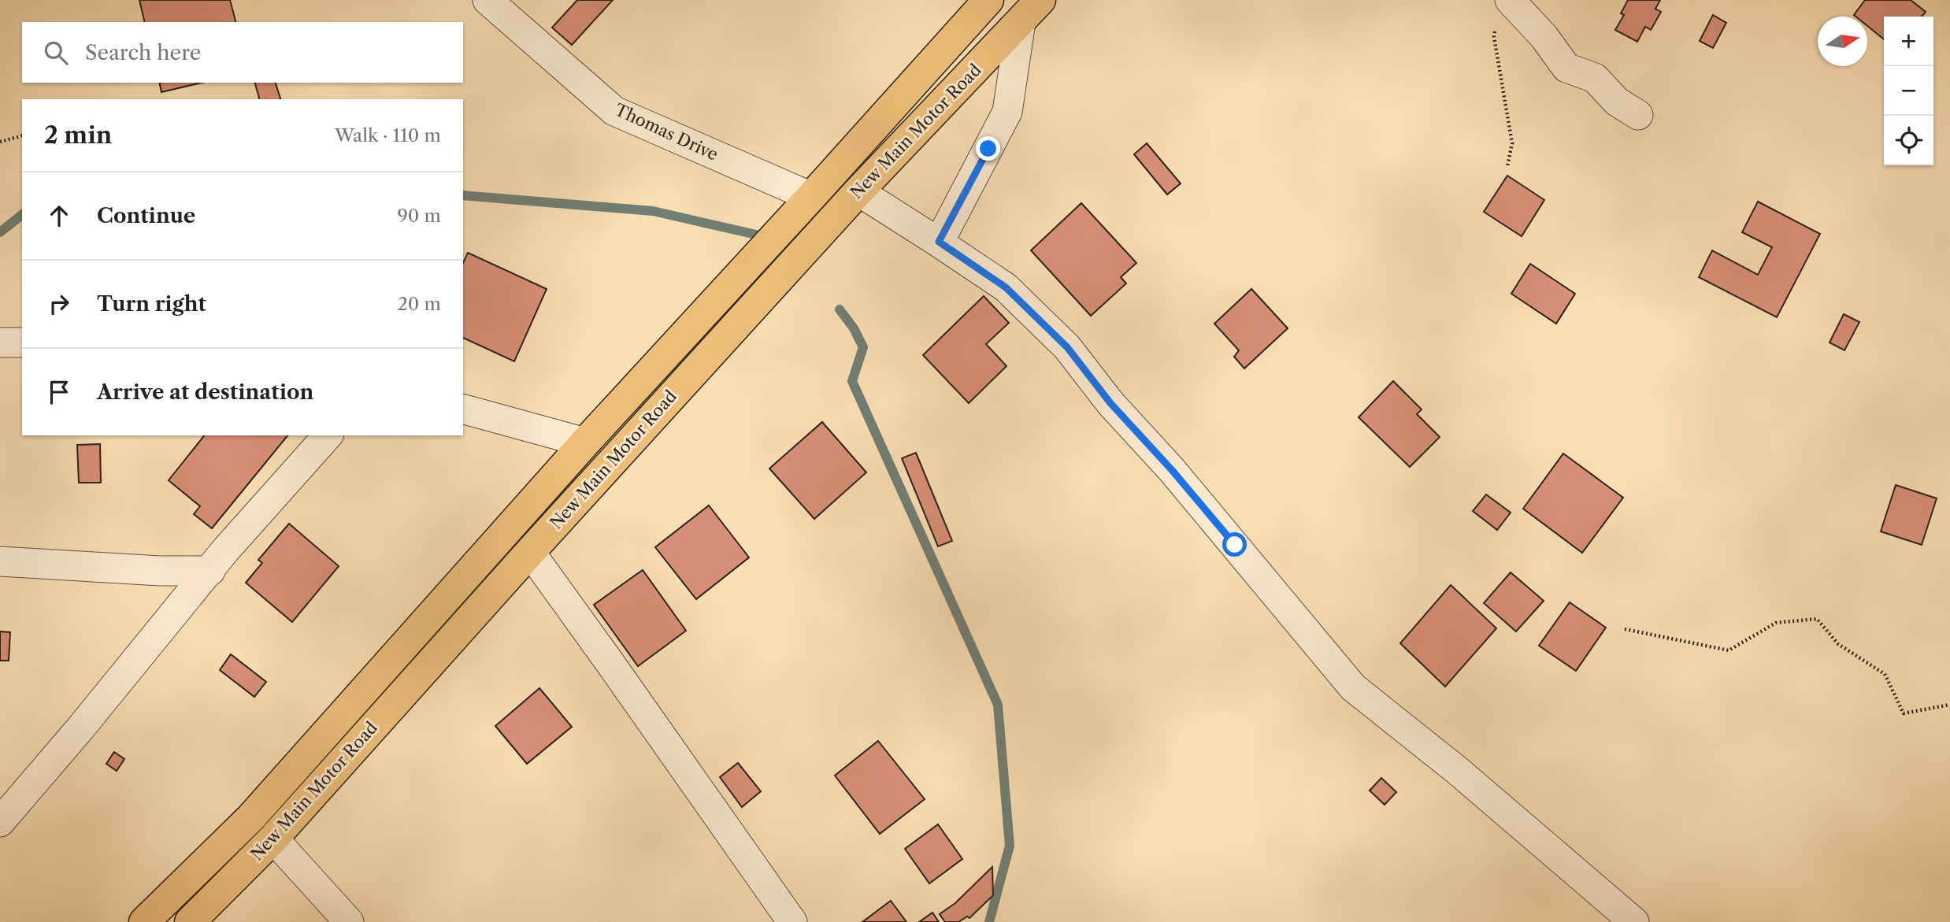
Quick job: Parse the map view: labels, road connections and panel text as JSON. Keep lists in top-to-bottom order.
{
  "streets": {
    "highway": ["New Main Motor Road"],
    "street": ["Thomas Drive"]
  },
  "crossings": [
    ["New Main Motor Road", "Thomas Drive"]
  ],
  "north": "right",
  "page": {
    "map_buttons": ["+", "−"],
    "search": "Search here",
    "heading": ["2 min", "Walk · 110 m"],
    "list": [
      ["Continue", "90 m"],
      ["Turn right", "20 m"],
      "Arrive at destination"
    ]
  }
}
